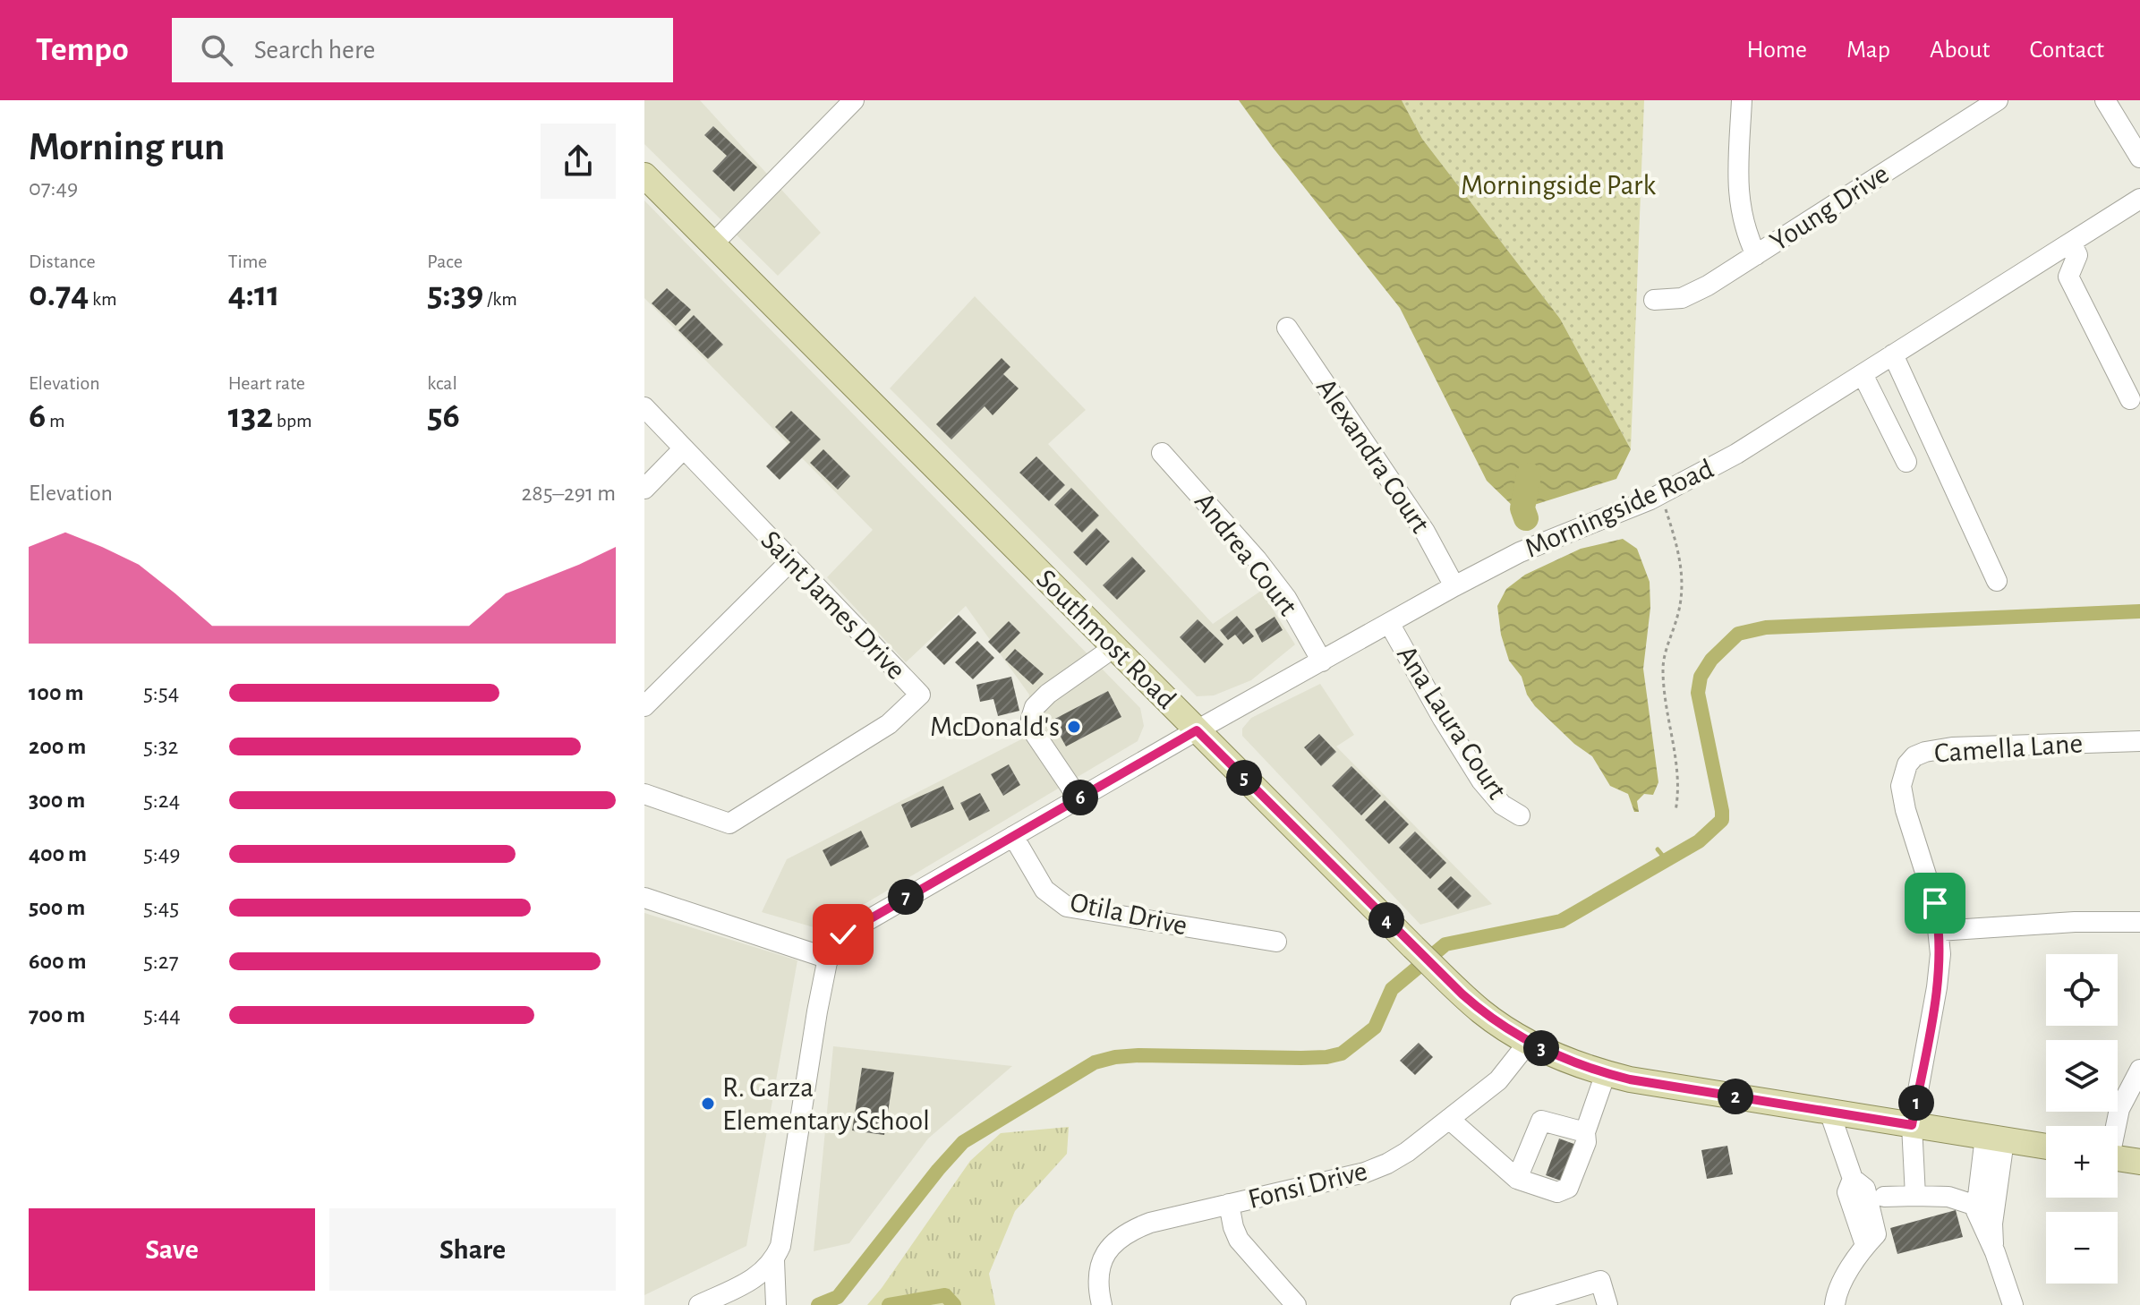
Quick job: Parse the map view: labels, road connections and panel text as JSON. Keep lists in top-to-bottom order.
{
  "streets": {
    "main road": ["Southmost Road"],
    "street": [
      "Young Drive",
      "Alexandra Court",
      "Morningside Road",
      "Andrea Court",
      "Saint James Drive",
      "Ana Laura Court",
      "Camella Lane",
      "Otila Drive",
      "Fonsi Drive"
    ]
  },
  "crossings": [
    ["Alexandra Court", "Morningside Road"],
    ["Morningside Road", "Andrea Court"],
    ["Morningside Road", "Southmost Road"],
    ["Morningside Road", "Ana Laura Court"],
    ["Morningside Road", "Otila Drive"],
    ["Southmost Road", "Camella Lane"],
    ["Southmost Road", "Fonsi Drive"]
  ],
  "parks": ["Morningside Park"],
  "places": ["McDonald's", "R. Garza Elementary School"],
  "page": {
    "header": "Tempo",
    "search": "Search here",
    "nav": [
      "Home",
      "Map",
      "About",
      "Contact"
    ],
    "heading": ["Morning run", "07:49"],
    "stats": [
      ["Distance", "0.74 km"],
      ["Time", "4:11"],
      ["Pace", "5:39 /km"],
      ["Elevation", "6 m"],
      ["Heart rate", "132 bpm"],
      ["kcal", "56"]
    ],
    "chart": ["Elevation", "285–291 m"],
    "list": [
      {
        "name": "100 m",
        "note": "5:54"
      },
      {
        "name": "200 m",
        "note": "5:32"
      },
      {
        "name": "300 m",
        "note": "5:24"
      },
      {
        "name": "400 m",
        "note": "5:49"
      },
      {
        "name": "500 m",
        "note": "5:45"
      },
      {
        "name": "600 m",
        "note": "5:27"
      },
      {
        "name": "700 m",
        "note": "5:44"
      }
    ],
    "pins": [
      "5",
      "6",
      "7",
      "4",
      "3",
      "2",
      "1"
    ],
    "map_buttons": ["+", "−"],
    "buttons": ["Save", "Share"]
  }
}
